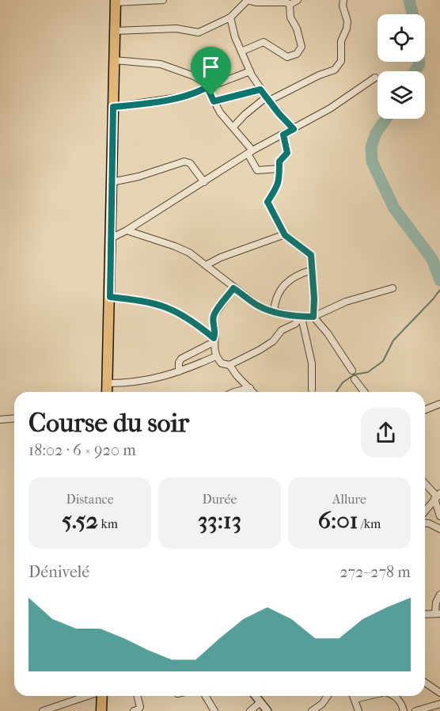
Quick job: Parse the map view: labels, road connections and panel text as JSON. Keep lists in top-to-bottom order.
{
  "page": {
    "heading": ["Course du soir", "18:02 · 6 × 920 m"],
    "stats": [
      ["Distance", "5.52 km"],
      ["Durée", "33:13"],
      ["Allure", "6:01 /km"]
    ],
    "chart": ["Dénivelé", "272–278 m"]
  }
}
